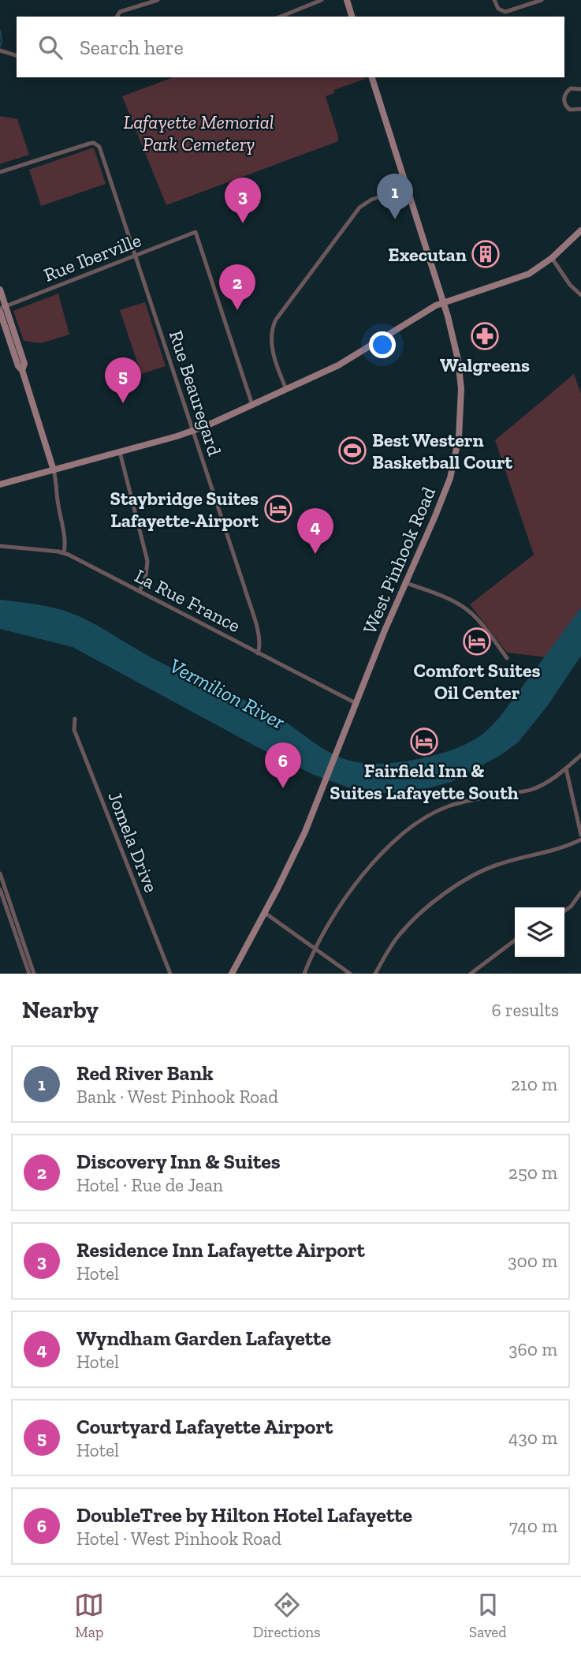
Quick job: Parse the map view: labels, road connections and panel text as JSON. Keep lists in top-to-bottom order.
{
  "streets": {
    "main road": ["West Pinhook Road"],
    "street": [
      "Rue Iberville",
      "Rue Beauregard",
      "La Rue France",
      "Jomela Drive"
    ]
  },
  "crossings": [
    ["Rue Iberville", "Rue Beauregard"],
    ["Rue Beauregard", "La Rue France"],
    ["West Pinhook Road", "La Rue France"]
  ],
  "water": ["Vermilion River"],
  "parks": ["Lafayette Memorial Park Cemetery"],
  "places": {
    "building": ["Executan"],
    "pharmacy": ["Walgreens"],
    "sports": ["Best Western Basketball Court"],
    "hotel": ["Staybridge Suites Lafayette-Airport", "Comfort Suites Oil Center", "Fairfield Inn & Suites Lafayette South"]
  },
  "page": {
    "search": "Search here",
    "pins": [
      "1",
      "3",
      "2",
      "5",
      "4",
      "6"
    ],
    "heading": ["Nearby", "6 results"],
    "list": [
      {
        "mark": "1",
        "name": "Red River Bank",
        "note": "Bank · West Pinhook Road",
        "value": "210 m"
      },
      {
        "mark": "2",
        "name": "Discovery Inn & Suites",
        "note": "Hotel · Rue de Jean",
        "value": "250 m"
      },
      {
        "mark": "3",
        "name": "Residence Inn Lafayette Airport",
        "note": "Hotel",
        "value": "300 m"
      },
      {
        "mark": "4",
        "name": "Wyndham Garden Lafayette",
        "note": "Hotel",
        "value": "360 m"
      },
      {
        "mark": "5",
        "name": "Courtyard Lafayette Airport",
        "note": "Hotel",
        "value": "430 m"
      },
      {
        "mark": "6",
        "name": "DoubleTree by Hilton Hotel Lafayette",
        "note": "Hotel · West Pinhook Road",
        "value": "740 m"
      }
    ],
    "nav": ["Map", "Directions", "Saved"]
  }
}
